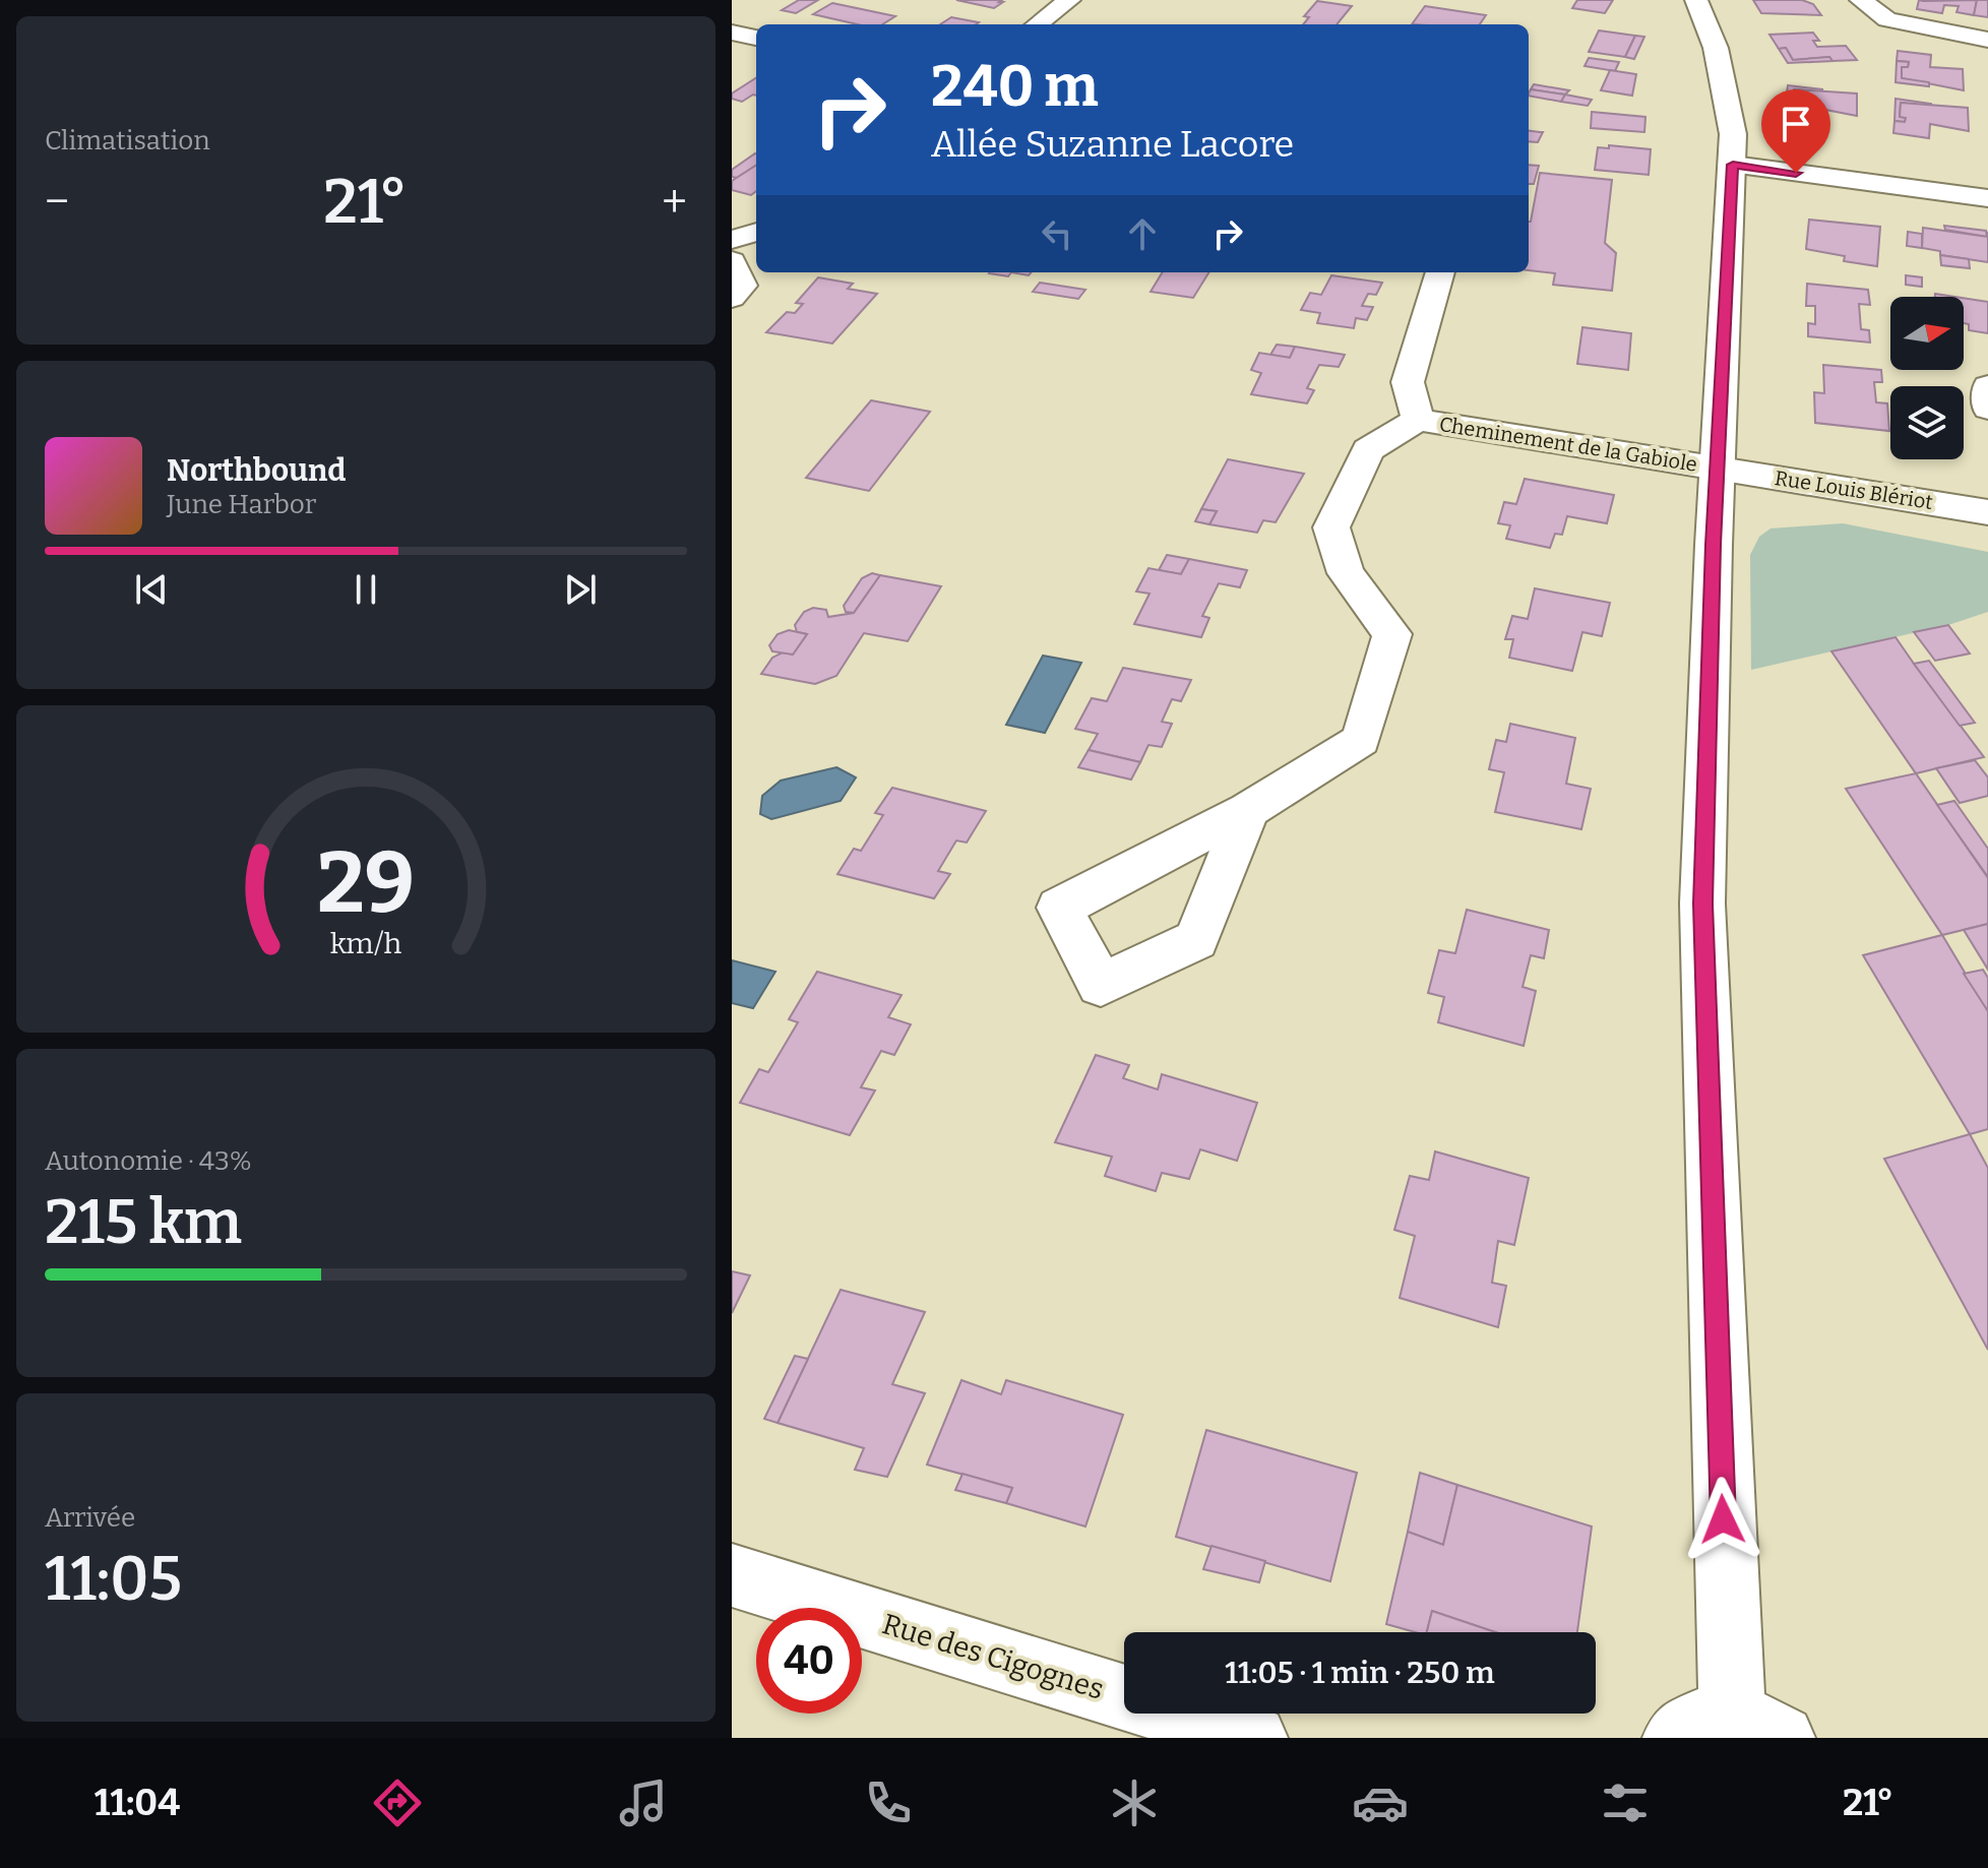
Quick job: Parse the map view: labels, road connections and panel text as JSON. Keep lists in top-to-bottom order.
{
  "streets": {
    "street": ["Cheminement de la Gabiole", "Rue Louis Blériot", "Rue des Cigognes"]
  },
  "crossings": [
    ["Cheminement de la Gabiole", "Rue Louis Blériot"]
  ],
  "north": "right",
  "page": {
    "tile": [
      "Climatisation",
      ["Autonomie · 43%", "215 km"],
      ["Arrivée", "11:05"]
    ],
    "turn": ["240 m", "Allée Suzanne Lacore"],
    "heat": ["−", "21°", "+"],
    "song": ["Northbound", "June Harbor"],
    "limit": "40",
    "trip": "11:05 · 1 min · 250 m",
    "tabs": ["11:04", "21°"],
    "gauge": ["29", "km/h"]
  }
}
